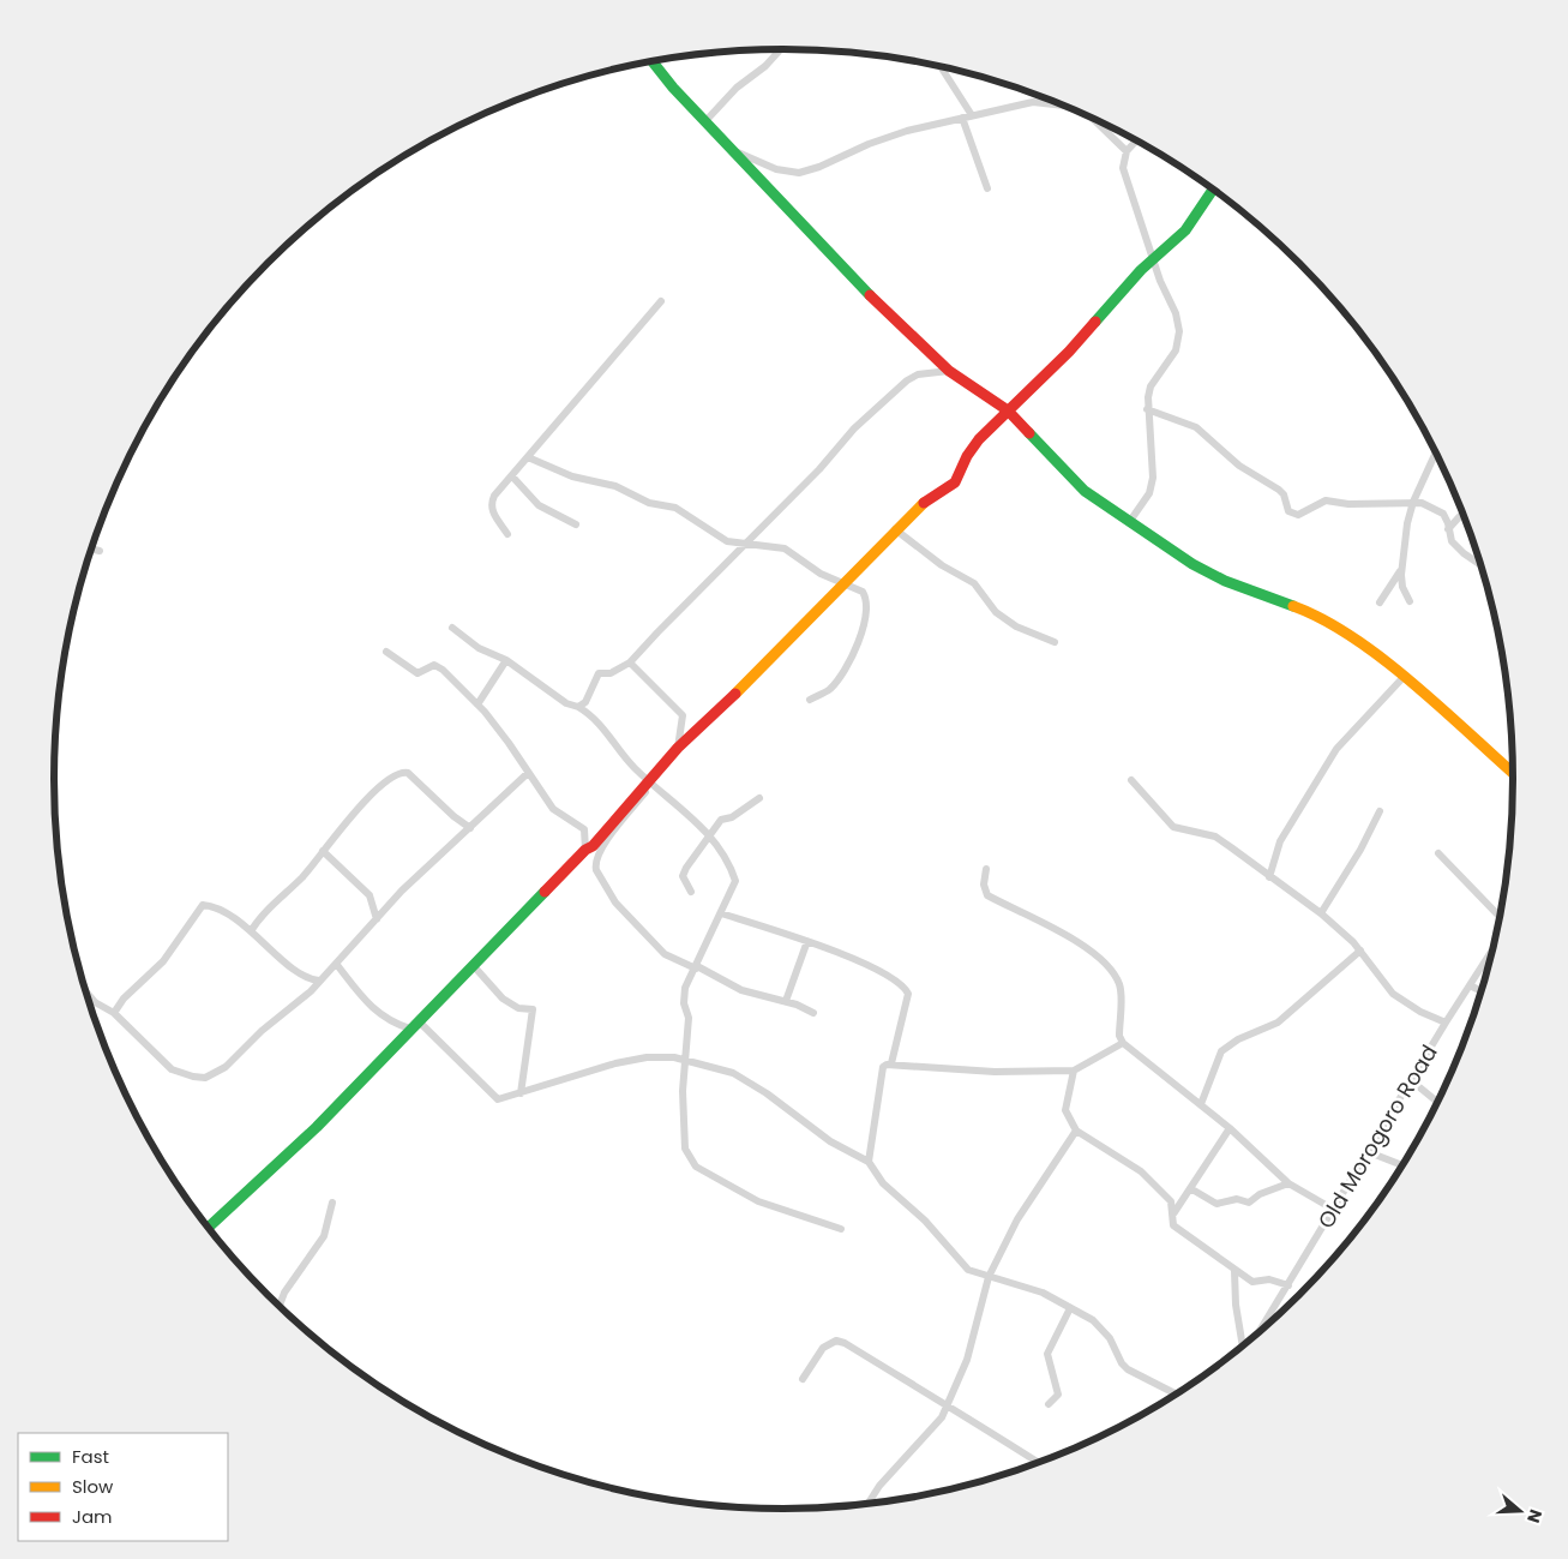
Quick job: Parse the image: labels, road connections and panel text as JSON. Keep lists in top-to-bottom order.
{
  "streets": {
    "street": ["Old Morogoro Road"]
  },
  "legend": ["Fast", "Slow", "Jam"],
  "north": "right"
}
